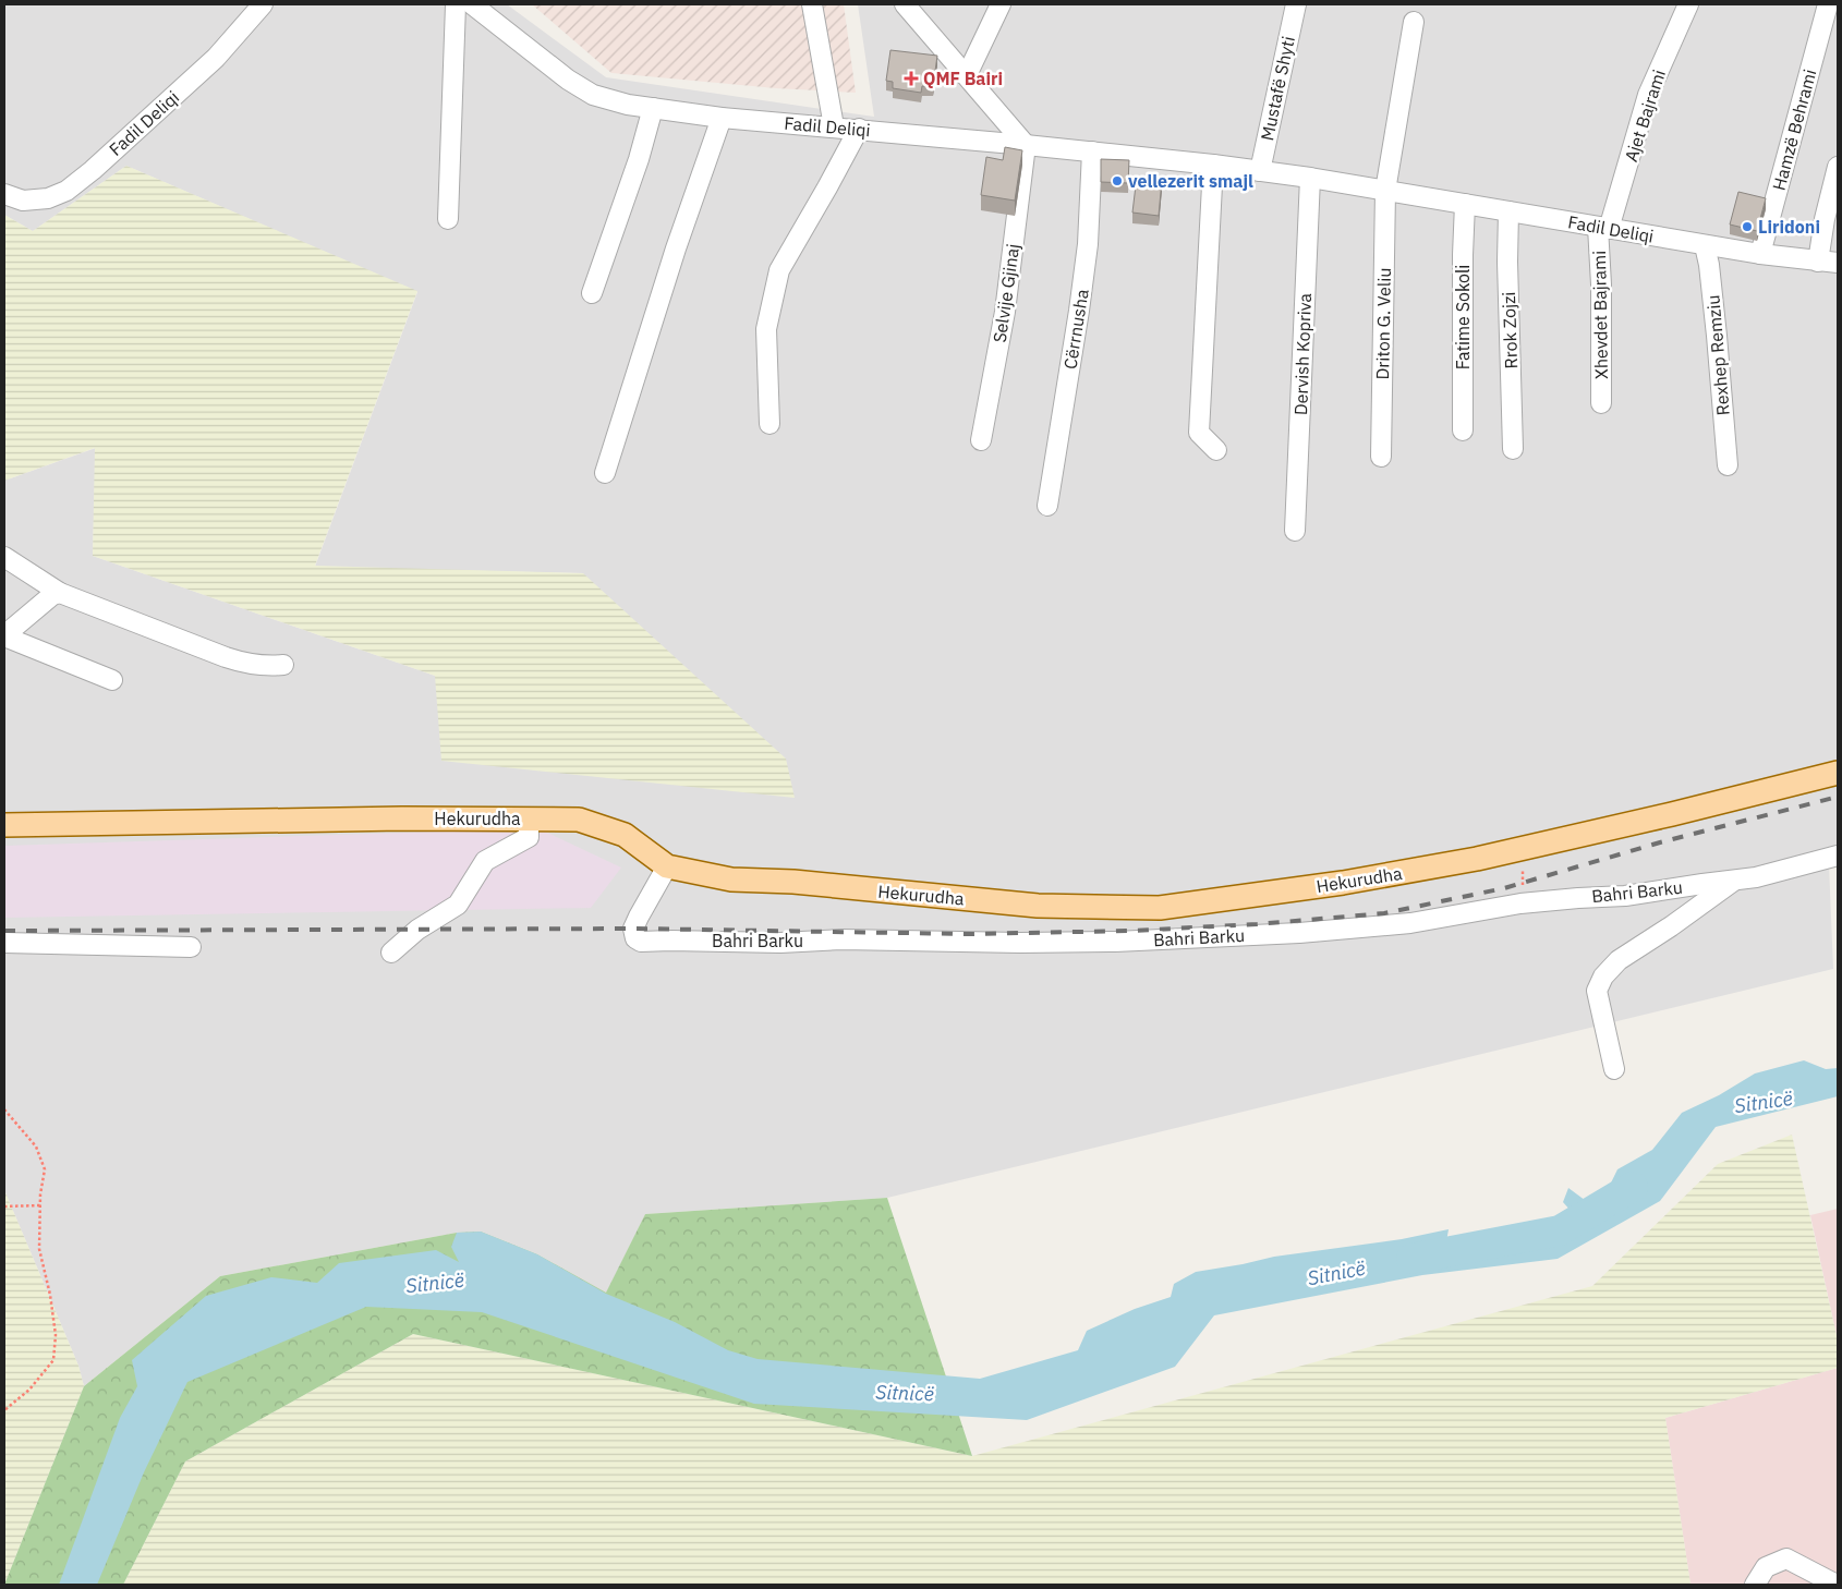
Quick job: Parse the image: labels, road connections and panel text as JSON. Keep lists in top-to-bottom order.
{
  "streets": {
    "main road": ["Hekurudha"],
    "street": [
      "Mustafë Shyti",
      "Ajet Bajrami",
      "Fadil Deliqi",
      "Hamzë Behrami",
      "Selvije Gjinaj",
      "Xhevdet Bajrami",
      "Fatime Sokoli",
      "Driton G. Veliu",
      "Cërrnusha",
      "Rrok Zojzi",
      "Dervish Kopriva",
      "Rexhep Remziu",
      "Bahri Barku"
    ]
  },
  "crossings": [
    ["Mustafë Shyti", "Fadil Deliqi"],
    ["Ajet Bajrami", "Fadil Deliqi"],
    ["Ajet Bajrami", "Xhevdet Bajrami"],
    ["Fadil Deliqi", "Hamzë Behrami"],
    ["Fadil Deliqi", "Selvije Gjinaj"],
    ["Fadil Deliqi", "Xhevdet Bajrami"],
    ["Fadil Deliqi", "Fatime Sokoli"],
    ["Fadil Deliqi", "Driton G. Veliu"],
    ["Fadil Deliqi", "Cërrnusha"],
    ["Fadil Deliqi", "Rrok Zojzi"],
    ["Fadil Deliqi", "Dervish Kopriva"],
    ["Fadil Deliqi", "Rexhep Remziu"],
    ["Hekurudha", "Bahri Barku"]
  ],
  "water": ["Sitnicë"],
  "places": {
    "health": ["QMF Bairi"],
    "other": ["vellezerit smajl", "Liridoni"]
  }
}
